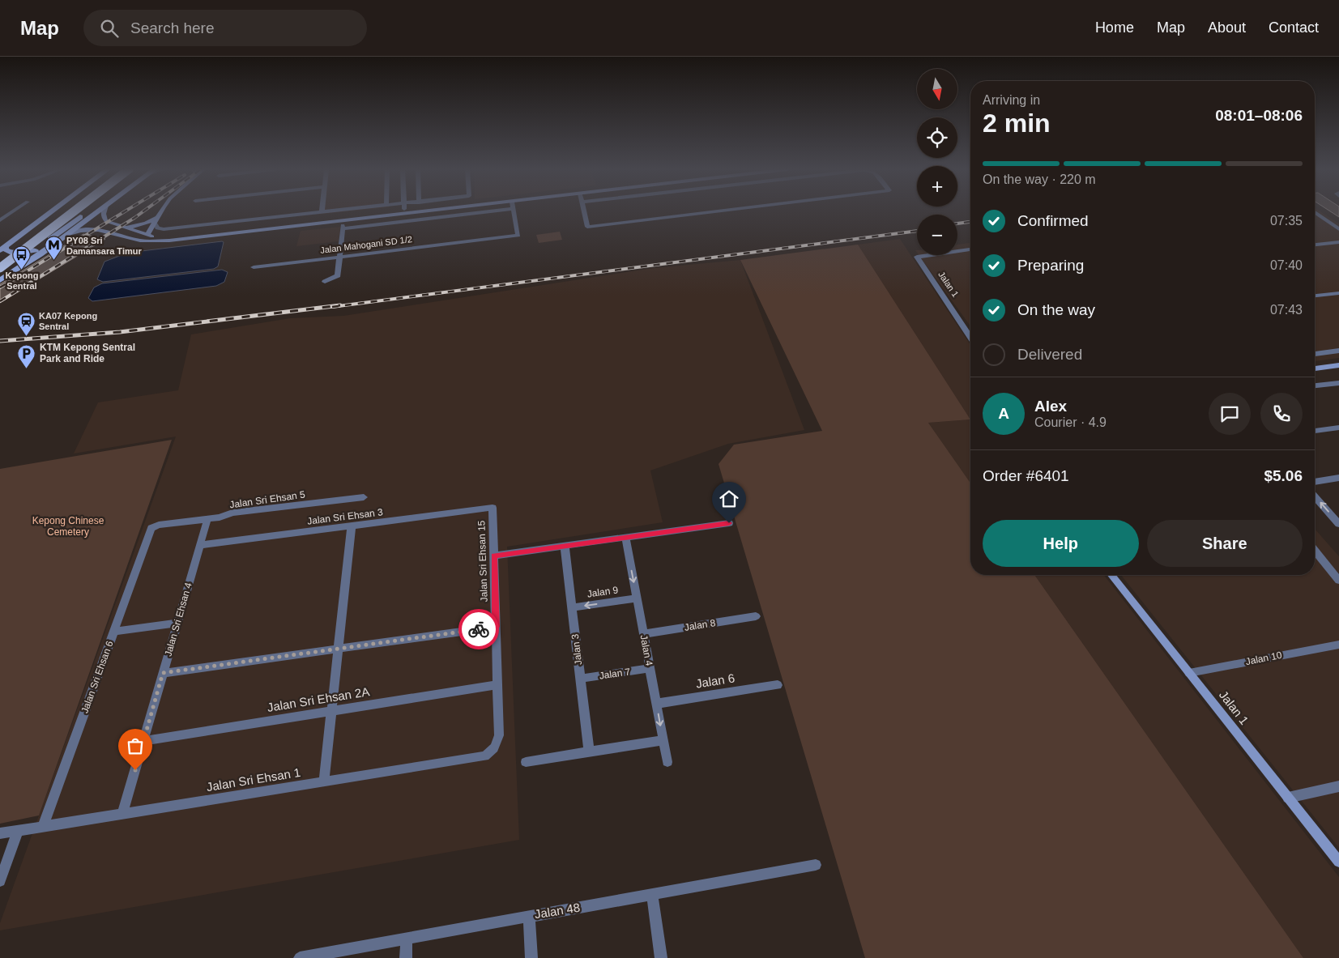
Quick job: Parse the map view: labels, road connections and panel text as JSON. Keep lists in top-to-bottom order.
{
  "streets": {
    "street": [
      "Jalan Mahogani SD 1/2",
      "Jalan 1",
      "Jalan Sri Ehsan 5",
      "Jalan Sri Ehsan 3",
      "Jalan Sri Ehsan 15",
      "Jalan 9",
      "Jalan Sri Ehsan 4",
      "Jalan 8",
      "Jalan 3",
      "Jalan 4",
      "Jalan 10",
      "Jalan 7",
      "Jalan Sri Ehsan 6",
      "Jalan 6",
      "Jalan Sri Ehsan 2A",
      "Jalan Sri Ehsan 1",
      "Jalan 48"
    ]
  },
  "crossings": [
    ["Jalan 1", "Jalan 10"],
    ["Jalan Sri Ehsan 5", "Jalan Sri Ehsan 4"],
    ["Jalan Sri Ehsan 5", "Jalan Sri Ehsan 6"],
    ["Jalan Sri Ehsan 3", "Jalan Sri Ehsan 15"],
    ["Jalan Sri Ehsan 3", "Jalan Sri Ehsan 4"],
    ["Jalan Sri Ehsan 15", "Jalan Sri Ehsan 2A"],
    ["Jalan Sri Ehsan 15", "Jalan Sri Ehsan 1"],
    ["Jalan 9", "Jalan 3"],
    ["Jalan 9", "Jalan 4"],
    ["Jalan Sri Ehsan 4", "Jalan Sri Ehsan 2A"],
    ["Jalan Sri Ehsan 4", "Jalan Sri Ehsan 1"],
    ["Jalan 8", "Jalan 4"],
    ["Jalan 3", "Jalan 7"],
    ["Jalan 4", "Jalan 7"],
    ["Jalan 4", "Jalan 6"],
    ["Jalan Sri Ehsan 6", "Jalan Sri Ehsan 1"]
  ],
  "one_way": ["Jalan 4"],
  "parks": ["Kepong Chinese Cemetery"],
  "places": {
    "metro station": ["PY08 Sri Damansara Timur"],
    "bus stop": ["Kepong Sentral"],
    "station": ["KA07 Kepong Sentral"],
    "parking": ["KTM Kepong Sentral Park and Ride"]
  },
  "north": "bottom",
  "page": {
    "header": "Map",
    "search": "Search here",
    "nav": [
      "Home",
      "Map",
      "About",
      "Contact"
    ],
    "map_buttons": ["+", "−"],
    "heading": ["2 min", "Arriving in", "08:01–08:06"],
    "panel": [
      "Alex",
      "Courier · 4.9",
      "Order #6401",
      "$5.06"
    ],
    "bar": "On the way · 220 m",
    "list": [
      ["Confirmed", "07:35"],
      ["Preparing", "07:40"],
      ["On the way", "07:43"],
      "Delivered"
    ],
    "round": "A",
    "buttons": ["Help", "Share"]
  }
}
